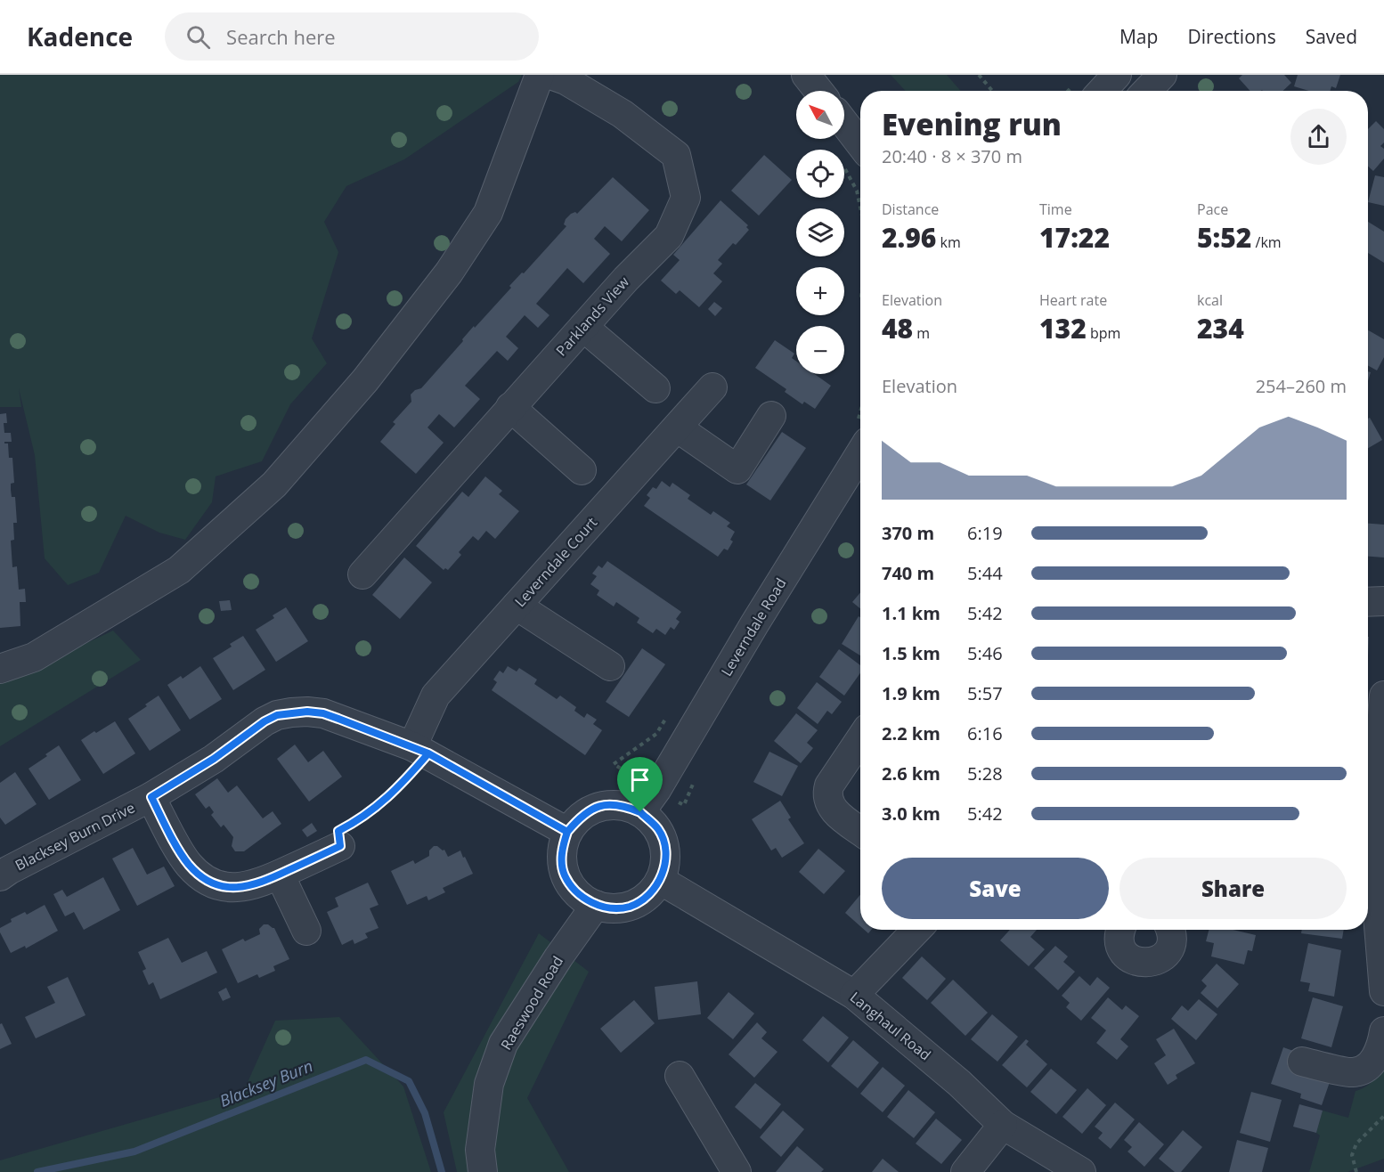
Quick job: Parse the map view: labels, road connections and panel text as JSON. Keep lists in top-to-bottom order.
{
  "streets": {
    "street": [
      "Parklands View",
      "Leverndale Court",
      "Leverndale Road",
      "Blacksey Burn Drive",
      "Raeswood Road",
      "Langhaul Road"
    ]
  },
  "crossings": [
    ["Leverndale Court", "Blacksey Burn Drive"],
    ["Leverndale Road", "Blacksey Burn Drive"],
    ["Leverndale Road", "Raeswood Road"],
    ["Leverndale Road", "Langhaul Road"],
    ["Blacksey Burn Drive", "Raeswood Road"],
    ["Blacksey Burn Drive", "Langhaul Road"],
    ["Raeswood Road", "Langhaul Road"]
  ],
  "water": ["Blacksey Burn"],
  "north": "top left",
  "page": {
    "header": "Kadence",
    "search": "Search here",
    "nav": ["Map", "Directions", "Saved"],
    "map_buttons": ["+", "−"],
    "heading": ["Evening run", "20:40 · 8 × 370 m"],
    "stats": [
      ["Distance", "2.96 km"],
      ["Time", "17:22"],
      ["Pace", "5:52 /km"],
      ["Elevation", "48 m"],
      ["Heart rate", "132 bpm"],
      ["kcal", "234"]
    ],
    "chart": ["Elevation", "254–260 m"],
    "list": [
      {
        "name": "370 m",
        "note": "6:19"
      },
      {
        "name": "740 m",
        "note": "5:44"
      },
      {
        "name": "1.1 km",
        "note": "5:42"
      },
      {
        "name": "1.5 km",
        "note": "5:46"
      },
      {
        "name": "1.9 km",
        "note": "5:57"
      },
      {
        "name": "2.2 km",
        "note": "6:16"
      },
      {
        "name": "2.6 km",
        "note": "5:28"
      },
      {
        "name": "3.0 km",
        "note": "5:42"
      }
    ],
    "buttons": ["Save", "Share"]
  }
}
